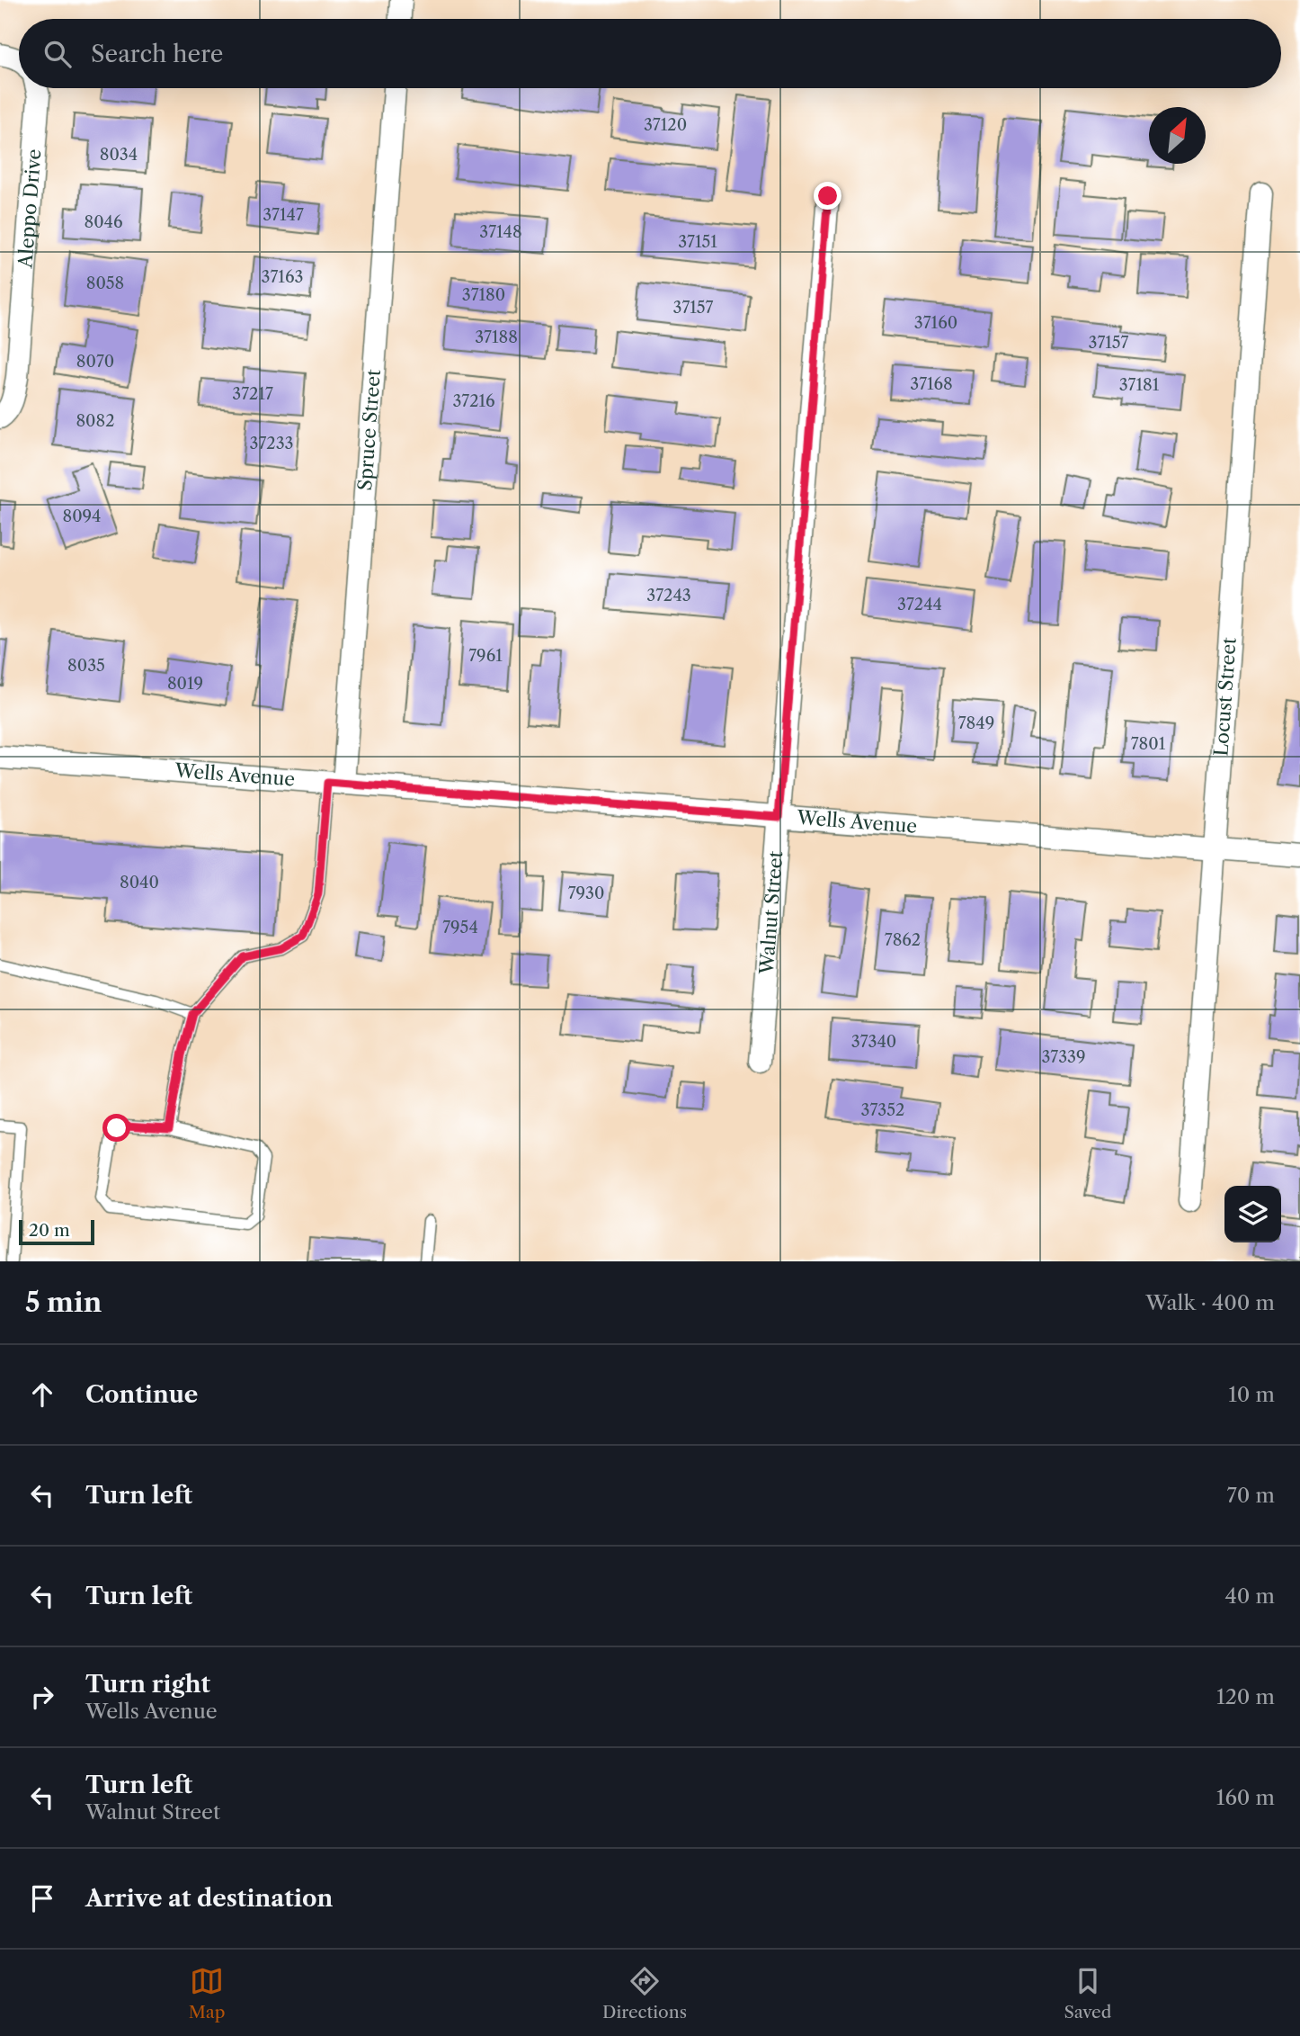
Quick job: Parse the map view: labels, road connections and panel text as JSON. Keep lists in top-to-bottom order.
{
  "streets": {
    "street": [
      "Aleppo Drive",
      "Spruce Street",
      "Locust Street",
      "Wells Avenue",
      "Walnut Street"
    ]
  },
  "crossings": [
    ["Spruce Street", "Wells Avenue"],
    ["Locust Street", "Wells Avenue"],
    ["Wells Avenue", "Walnut Street"]
  ],
  "house_numbers": [
    "37120",
    "8034",
    "37147",
    "8046",
    "37148",
    "37151",
    "37163",
    "8058",
    "37180",
    "37157",
    "37160",
    "37188",
    "37157",
    "8070",
    "37168",
    "37181",
    "37217",
    "37216",
    "8082",
    "37233",
    "8094",
    "37243",
    "37244",
    "7961",
    "8035",
    "8019",
    "7849",
    "7801",
    "8040",
    "7930",
    "7954",
    "7862",
    "37340",
    "37339",
    "37352"
  ],
  "scale_bar": "20 m",
  "north": "top right",
  "page": {
    "search": "Search here",
    "scale": "20 m",
    "heading": ["5 min", "Walk · 400 m"],
    "list": [
      ["Continue", "10 m"],
      ["Turn left", "70 m"],
      ["Turn left", "40 m"],
      ["Turn right", "Wells Avenue", "120 m"],
      ["Turn left", "Walnut Street", "160 m"],
      "Arrive at destination"
    ],
    "nav": ["Map", "Directions", "Saved"]
  }
}
